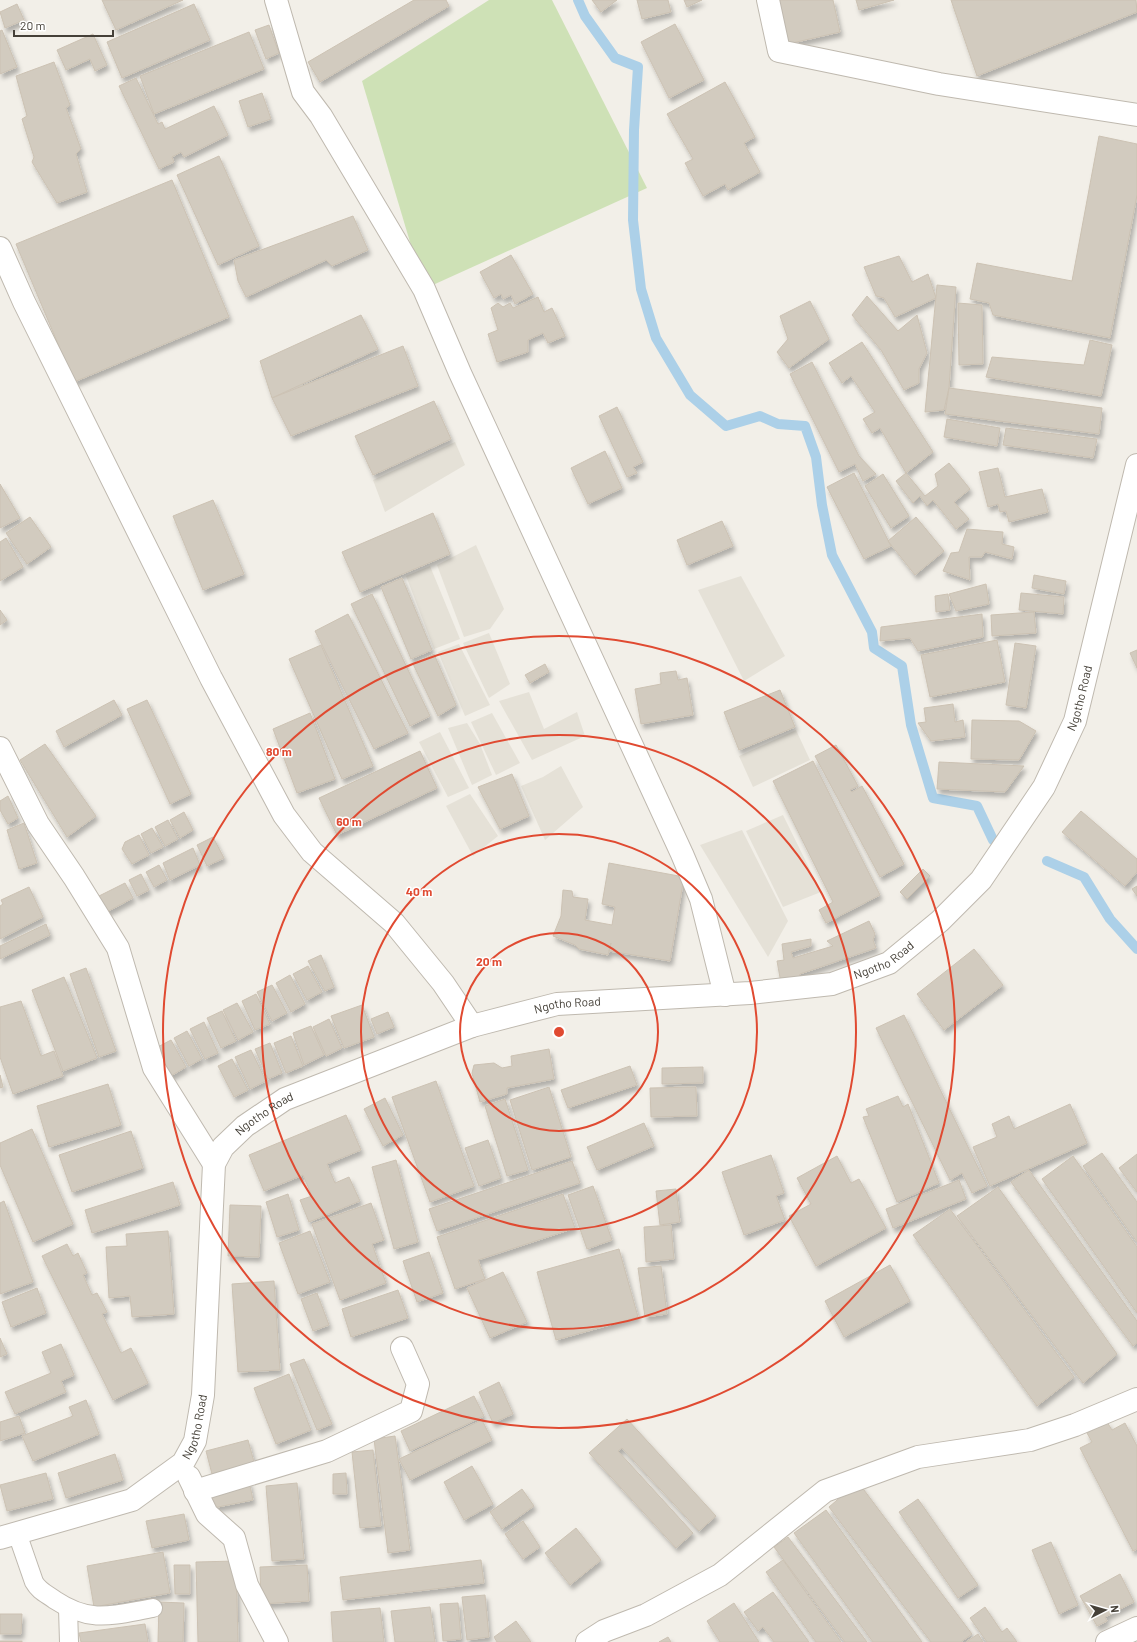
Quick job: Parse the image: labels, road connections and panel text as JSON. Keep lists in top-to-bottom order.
{
  "streets": {
    "street": ["Ngotho Road"]
  },
  "scale_bar": "20 m",
  "north": "right",
  "rings": [
    "80 m",
    "60 m",
    "40 m",
    "20 m"
  ]
}
